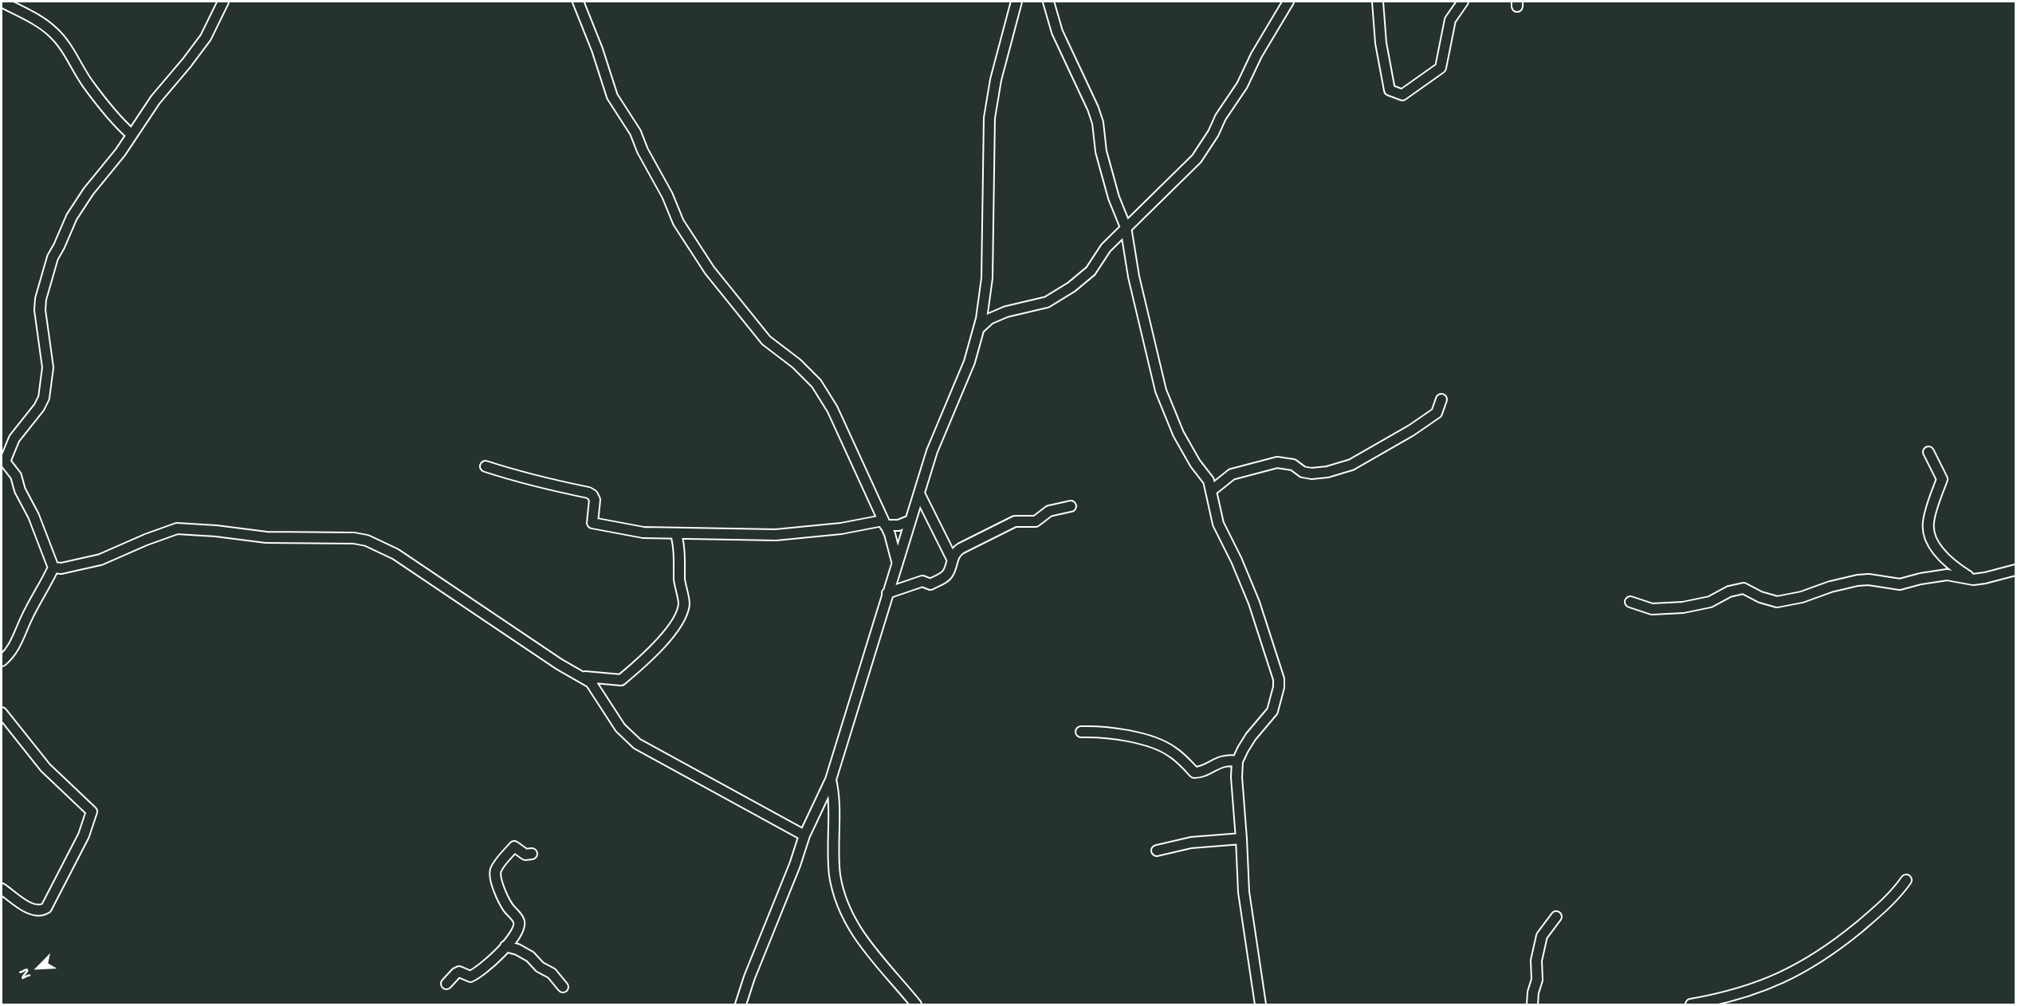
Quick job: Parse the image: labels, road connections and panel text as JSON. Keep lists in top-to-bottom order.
{
  "north": "bottom left"
}
